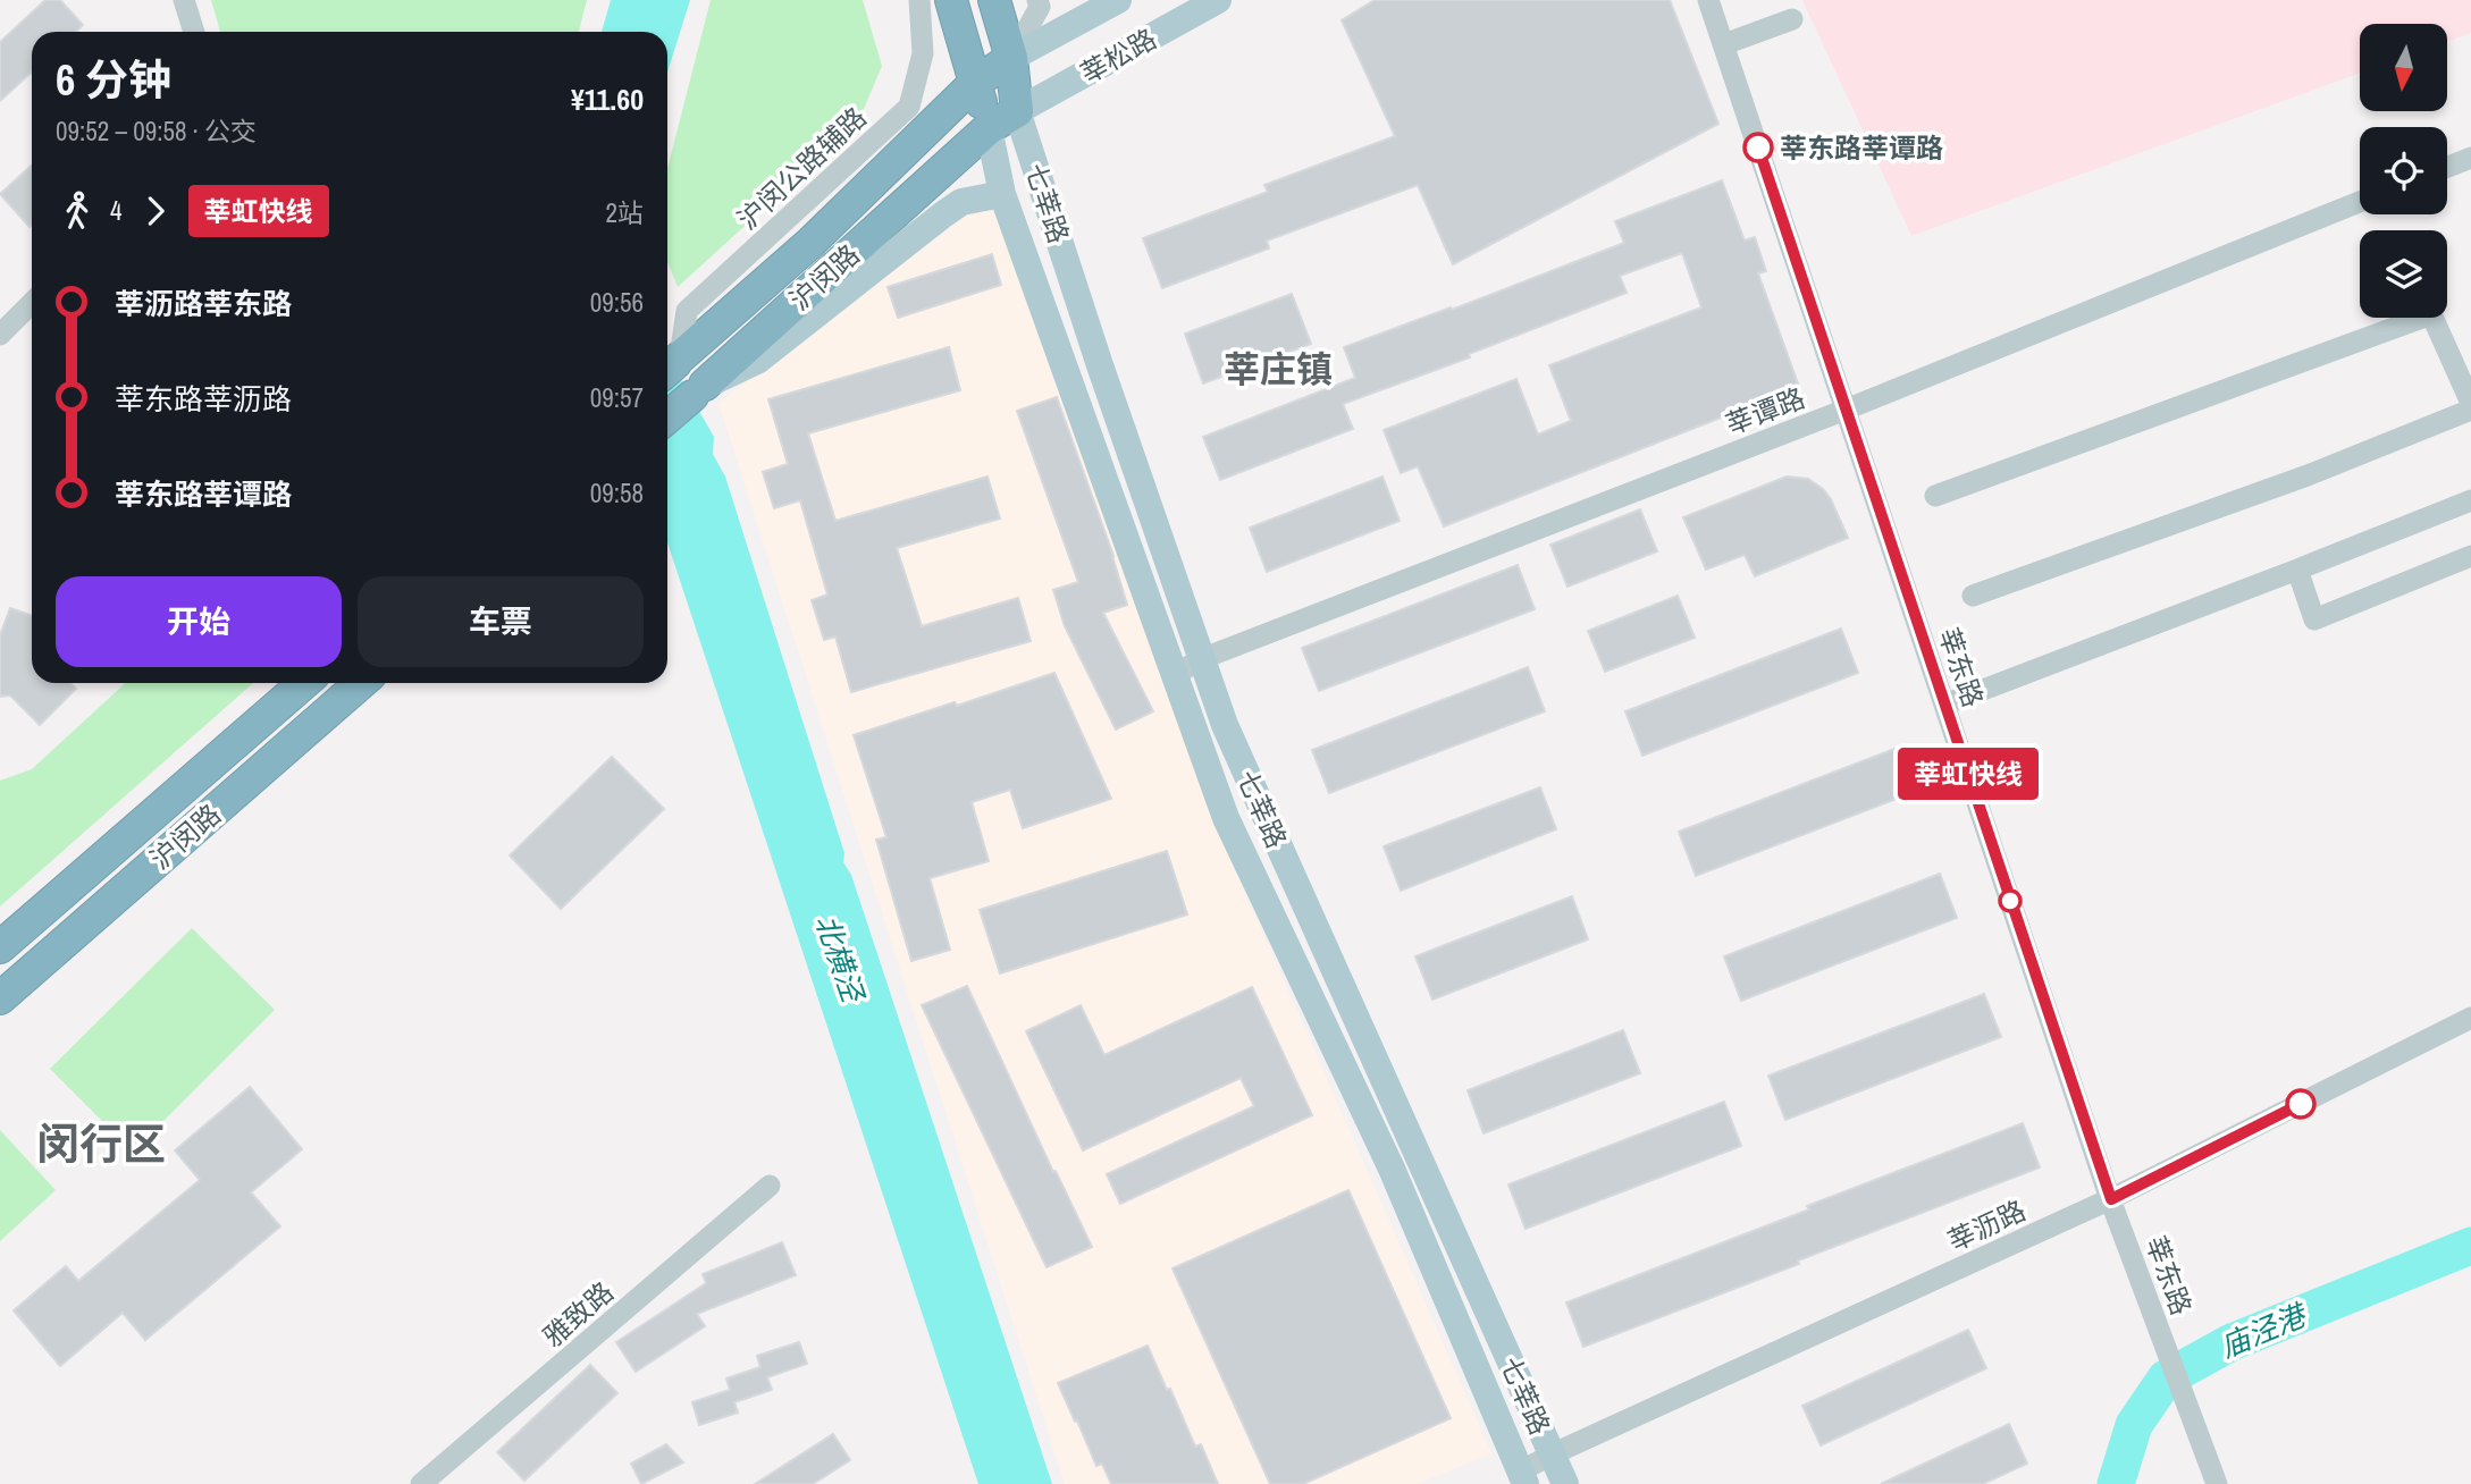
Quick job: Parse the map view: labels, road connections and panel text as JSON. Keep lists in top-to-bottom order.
{
  "streets": {
    "highway": ["沪闵路"],
    "main road": ["莘松路", "七莘路"],
    "street": [
      "沪闵公路辅路",
      "莘谭路",
      "莘东路",
      "莘沥路",
      "雅致路"
    ]
  },
  "crossings": [
    ["莘松路", "七莘路"],
    ["莘松路", "沪闵路"],
    ["沪闵公路辅路", "沪闵路"],
    ["七莘路", "沪闵路"],
    ["七莘路", "莘谭路"],
    ["七莘路", "莘沥路"],
    ["莘谭路", "莘东路"],
    ["莘东路", "莘沥路"]
  ],
  "districts": ["莘庄镇", "闵行区"],
  "water": ["北横泾", "庙泾港"],
  "places": ["莘东路莘谭路"],
  "lines": ["bus line 莘虹快线"],
  "north": "bottom",
  "page": {
    "on_map": "莘虹快线",
    "heading": ["6 分钟", "09:52 – 09:58 · 公交", "¥11.60"],
    "legs": ["4", "莘虹快线", "2站"],
    "list": [
      {
        "name": "莘沥路莘东路",
        "value": "09:56"
      },
      {
        "name": "莘东路莘沥路",
        "value": "09:57"
      },
      {
        "name": "莘东路莘谭路",
        "value": "09:58"
      }
    ],
    "buttons": ["开始", "车票"]
  }
}
